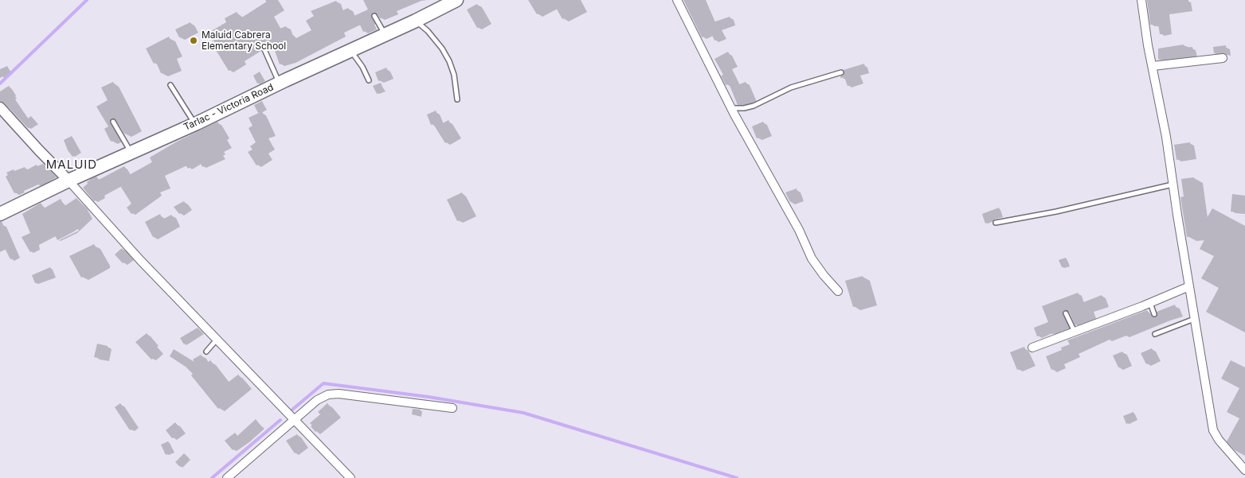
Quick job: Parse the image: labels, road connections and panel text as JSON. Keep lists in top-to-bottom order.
{
  "streets": {
    "main road": ["Tarlac - Victoria Road"]
  },
  "districts": ["MALUID"],
  "places": ["Maluid Cabrera Elementary School"]
}
